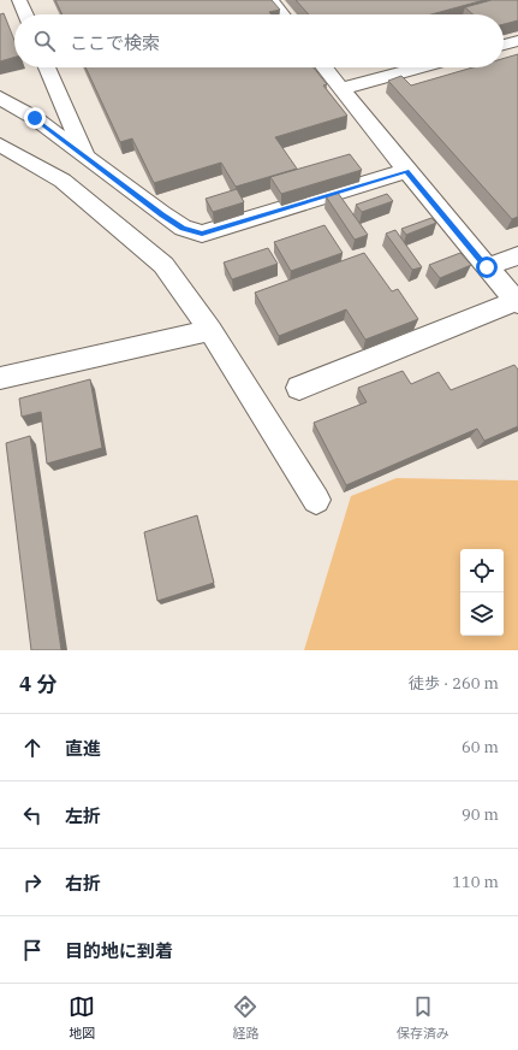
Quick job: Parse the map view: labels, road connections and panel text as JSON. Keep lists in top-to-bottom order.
{
  "page": {
    "search": "ここで検索",
    "heading": ["4 分", "徒歩 · 260 m"],
    "list": [
      ["直進", "60 m"],
      ["左折", "90 m"],
      ["右折", "110 m"],
      "目的地に到着"
    ],
    "nav": ["地図", "経路", "保存済み"]
  }
}
